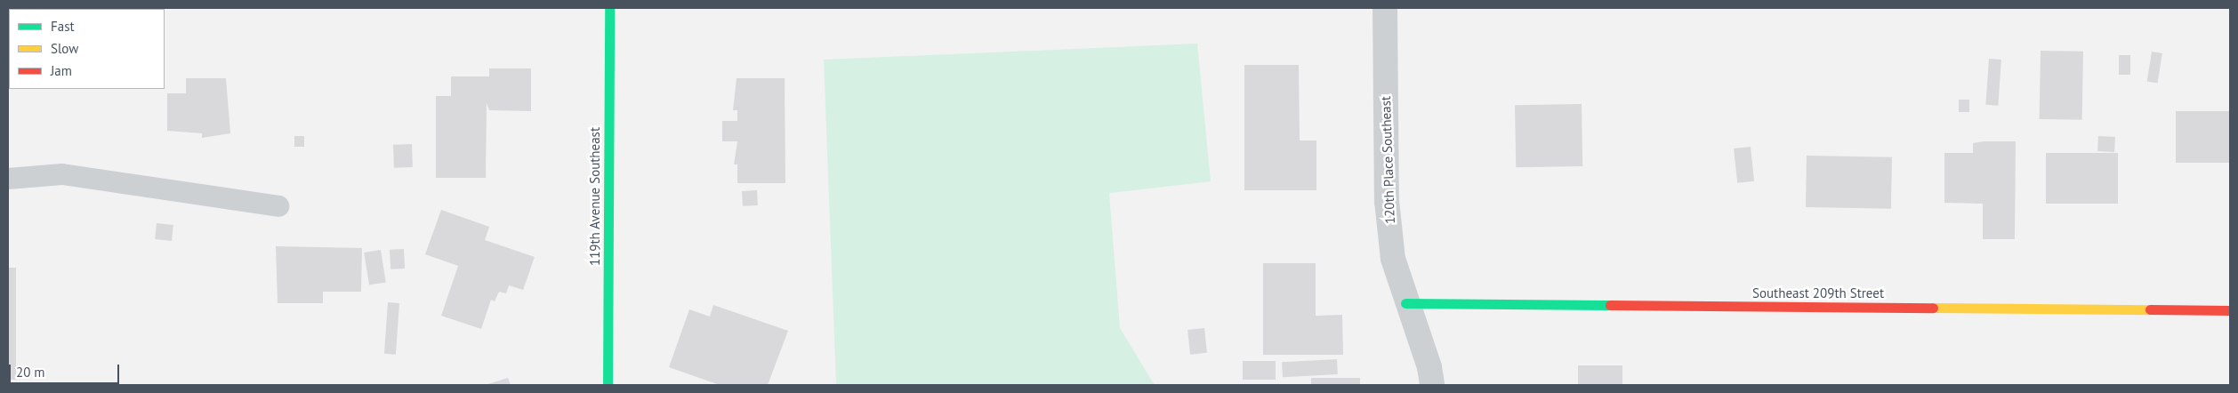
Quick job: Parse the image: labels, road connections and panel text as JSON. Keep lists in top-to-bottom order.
{
  "streets": {
    "street": ["120th Place Southeast", "119th Avenue Southeast", "Southeast 209th Street"]
  },
  "crossings": [
    ["120th Place Southeast", "Southeast 209th Street"]
  ],
  "legend": ["Fast", "Slow", "Jam"],
  "scale_bar": "20 m"
}
